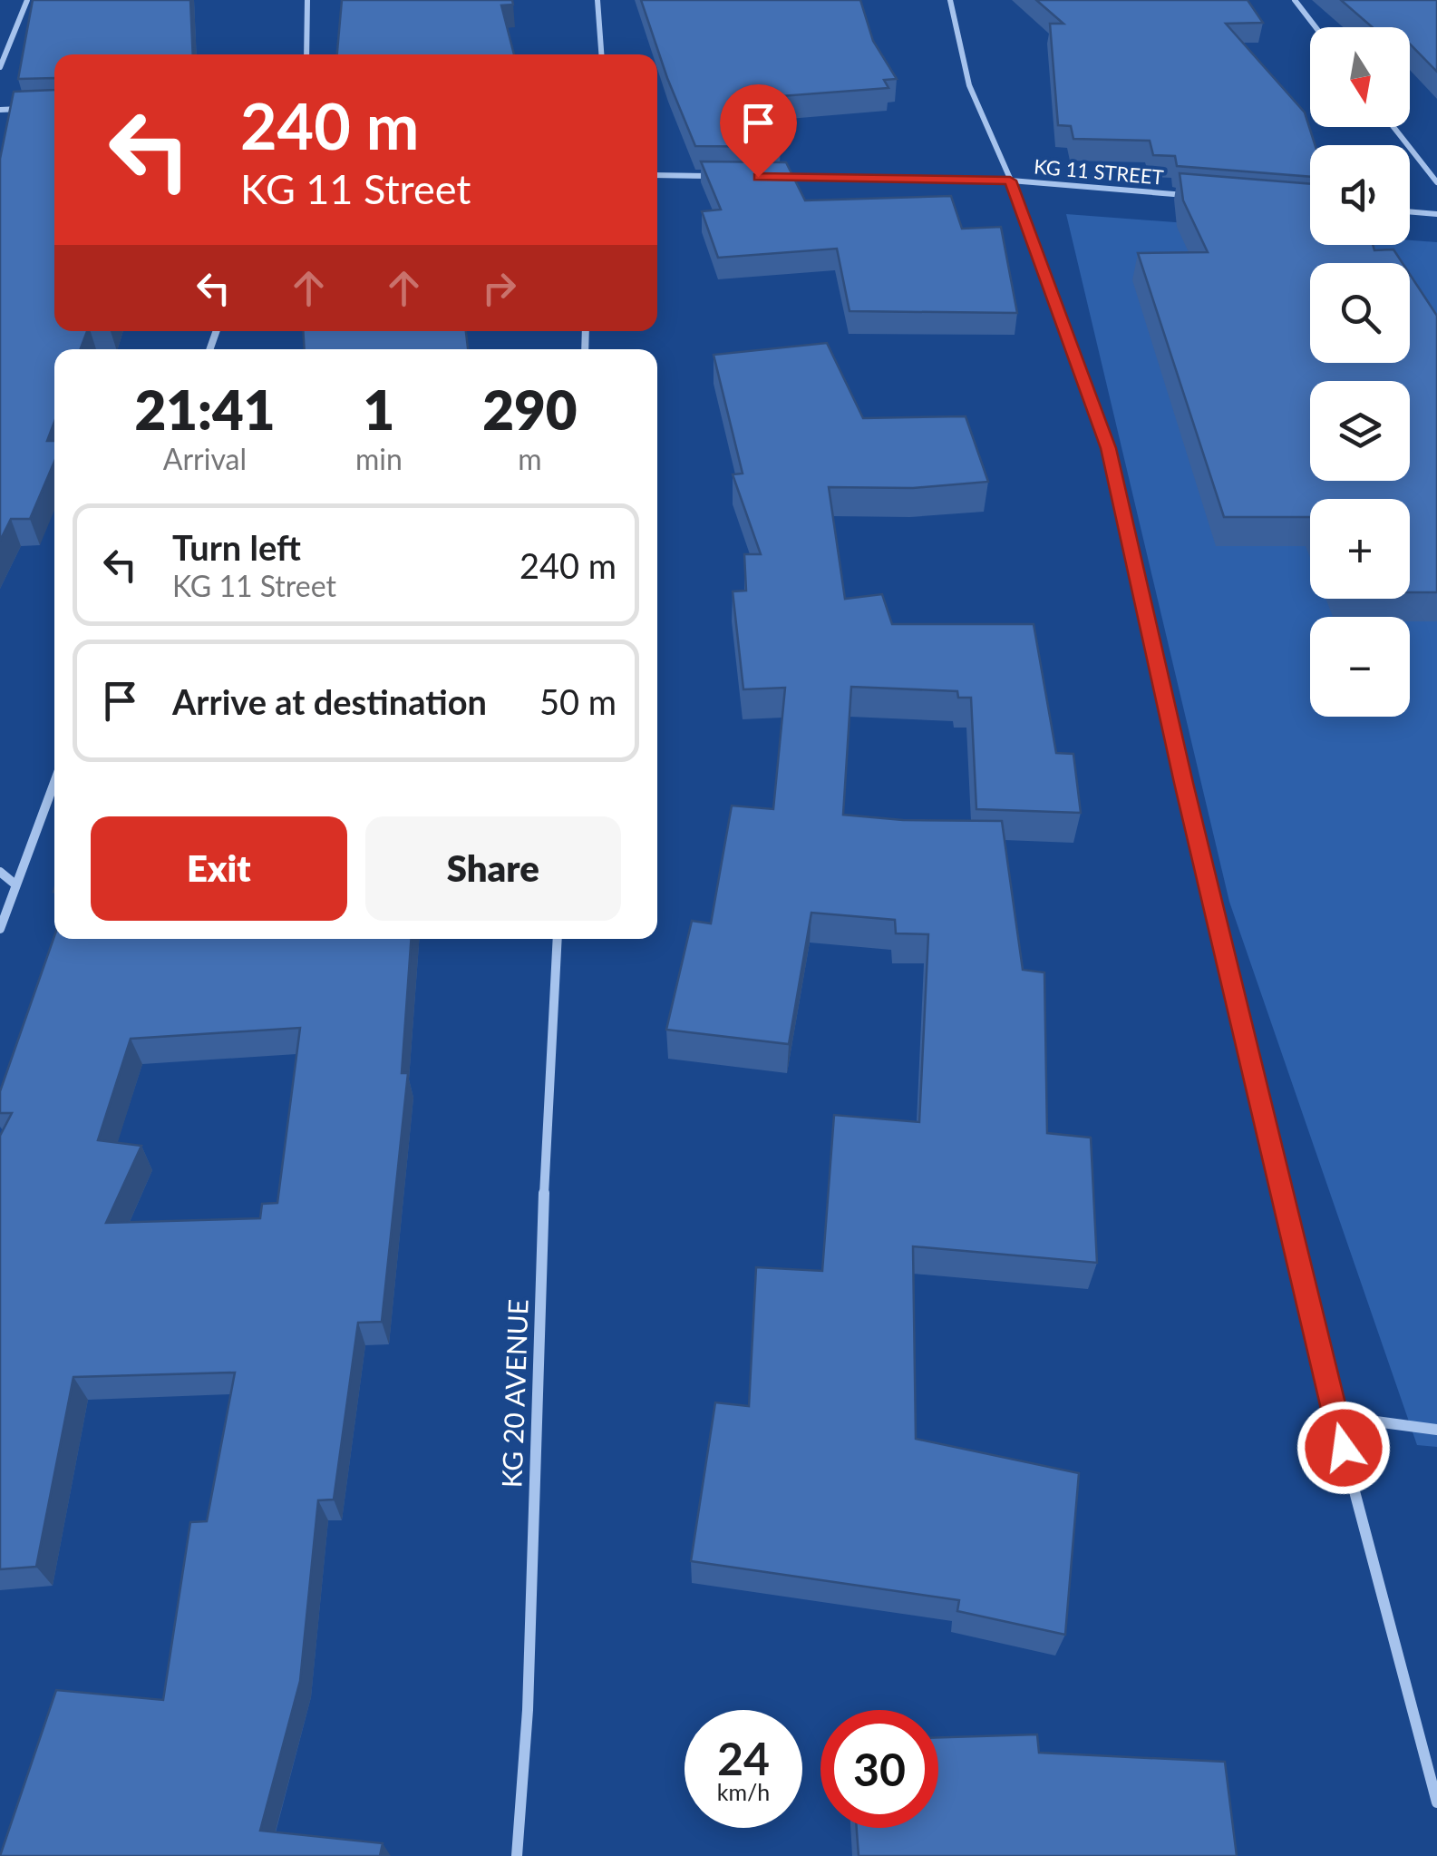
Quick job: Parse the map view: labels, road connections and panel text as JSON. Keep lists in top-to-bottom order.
{
  "streets": {
    "street": ["KG 11 STREET", "KG 20 AVENUE"]
  },
  "north": "bottom",
  "page": {
    "map_buttons": ["+", "−"],
    "turn": ["240 m", "KG 11 Street"],
    "eta": [
      "21:41",
      "Arrival",
      "1",
      "min",
      "290",
      "m"
    ],
    "list": [
      {
        "name": "Turn left",
        "note": "KG 11 Street",
        "value": "240 m"
      },
      {
        "name": "Arrive at destination",
        "value": "50 m"
      }
    ],
    "buttons": ["Exit", "Share"],
    "speed": "24 km/h",
    "limit": "30"
  }
}
